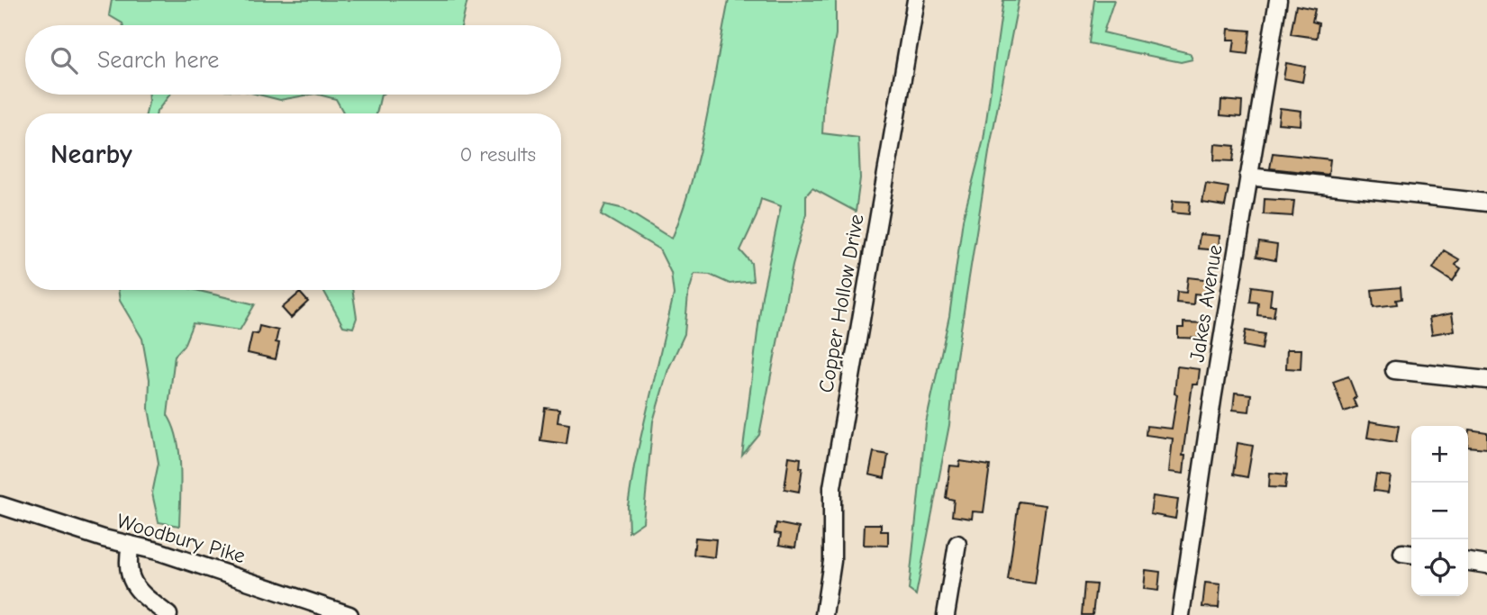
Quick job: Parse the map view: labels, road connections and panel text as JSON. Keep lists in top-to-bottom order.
{
  "streets": {
    "street": ["Copper Hollow Drive", "Jakes Avenue", "Woodbury Pike"]
  },
  "page": {
    "search": "Search here",
    "heading": ["Nearby", "0 results"],
    "map_buttons": ["+", "−"]
  }
}
